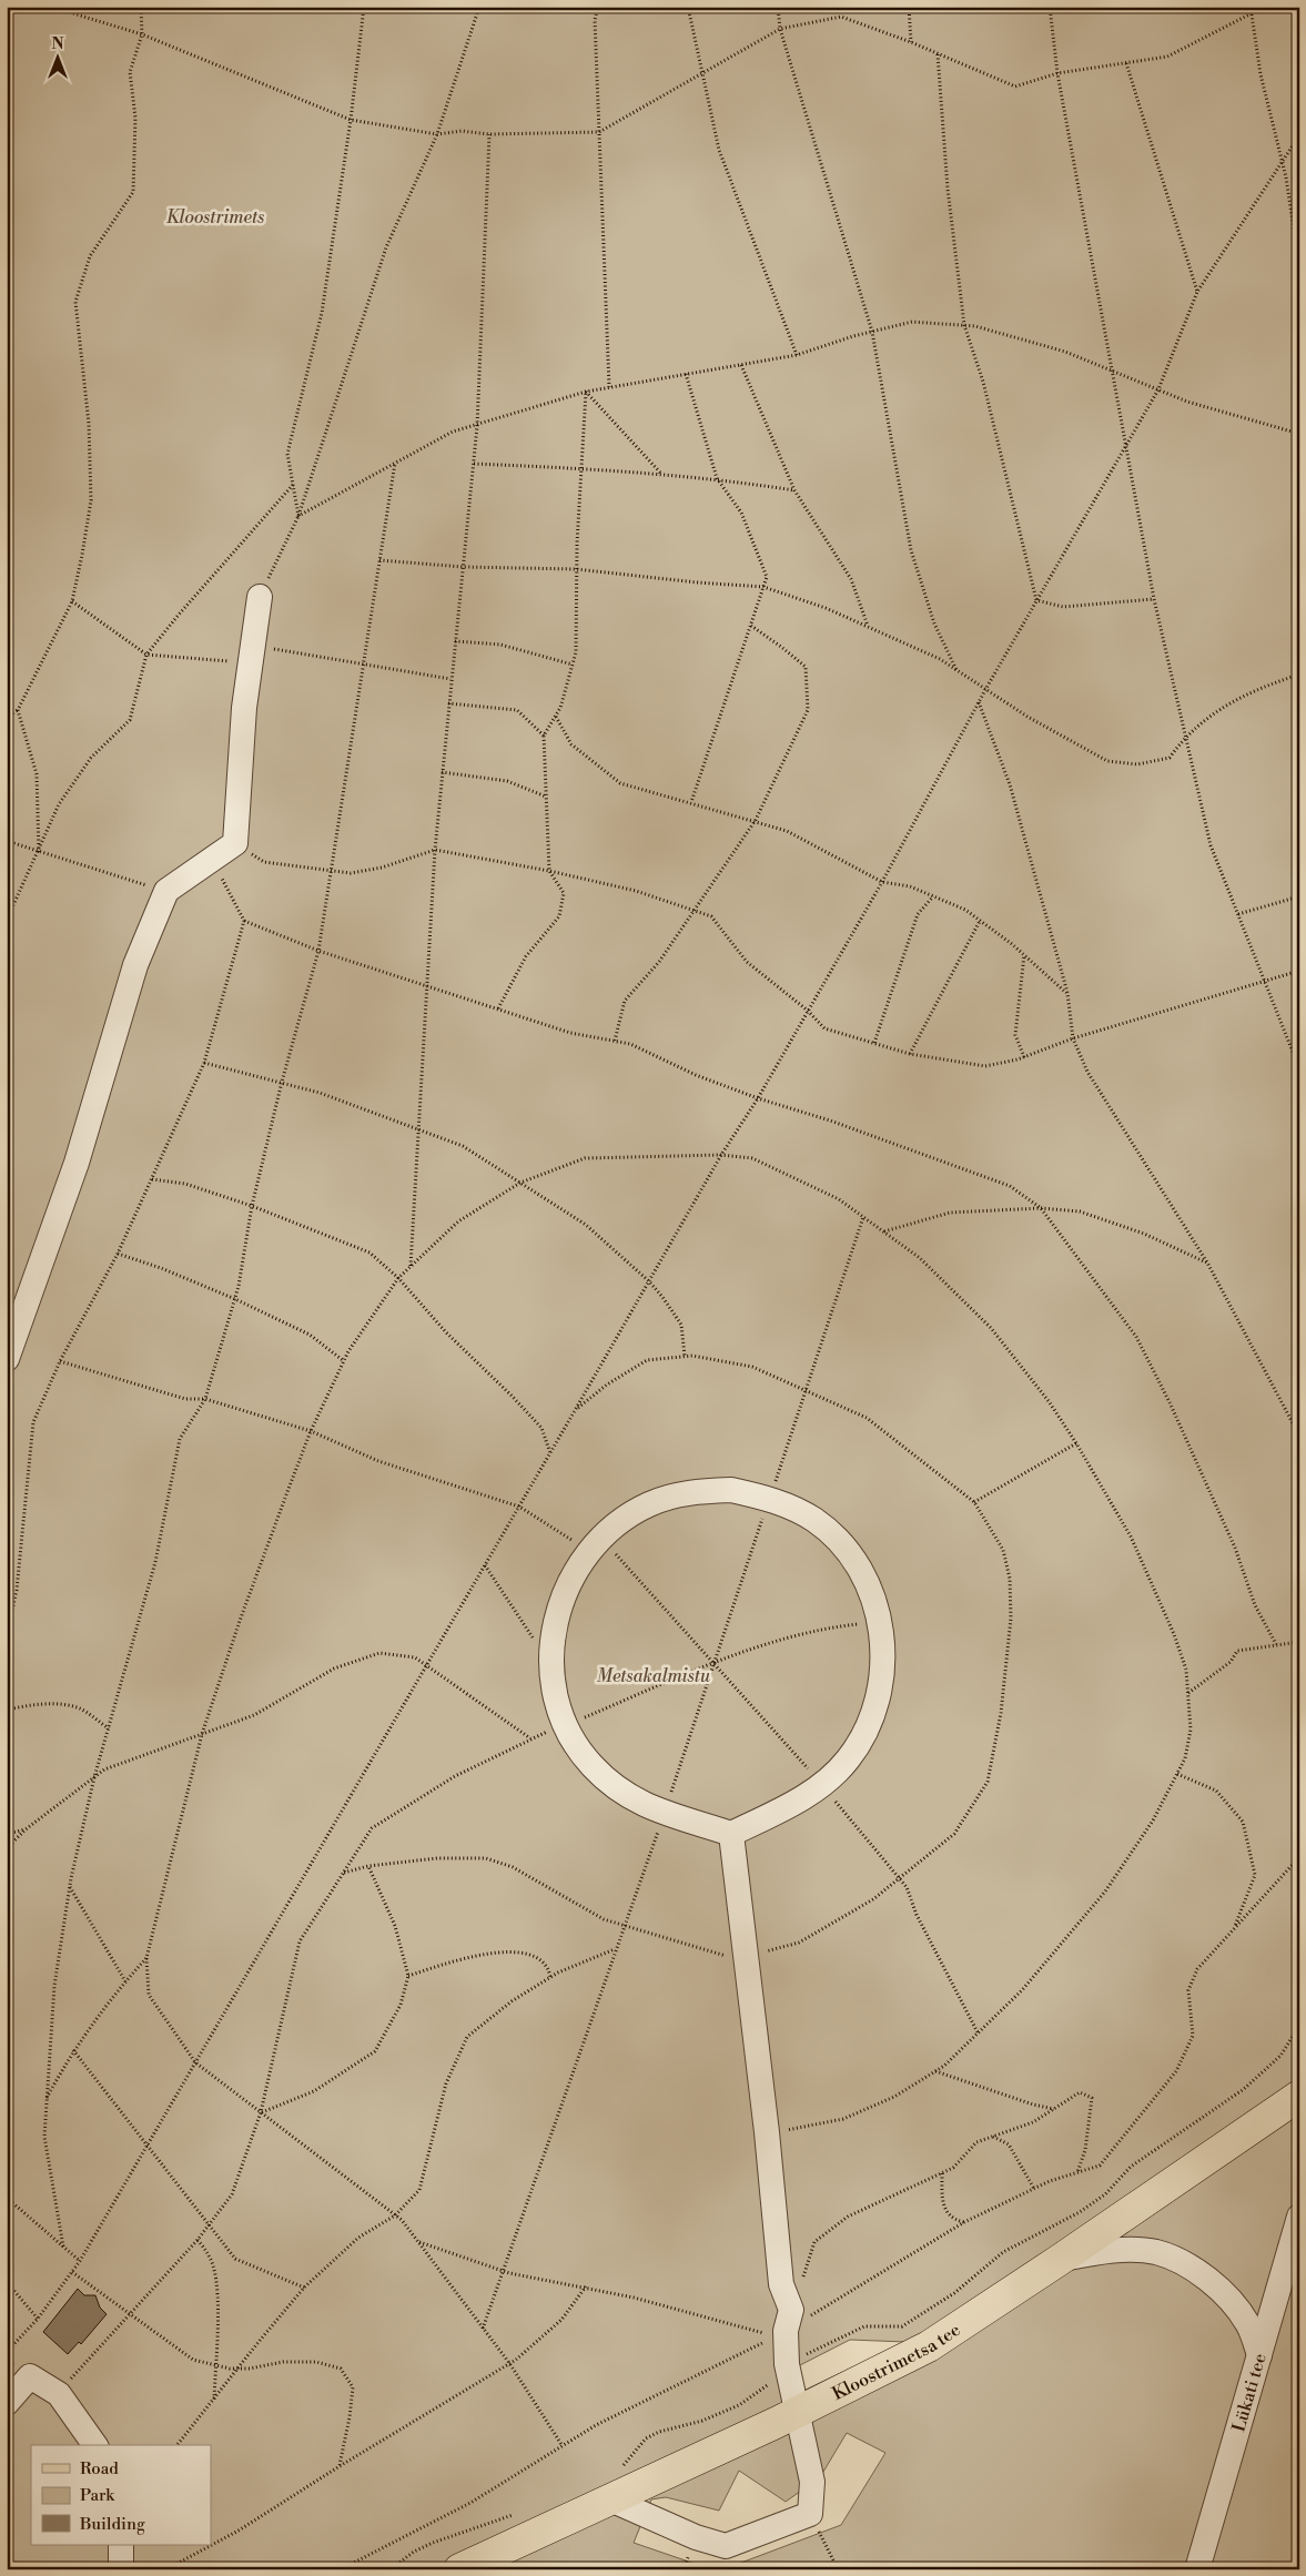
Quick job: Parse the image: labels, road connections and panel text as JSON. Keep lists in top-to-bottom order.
{
  "streets": {
    "main road": ["Kloostrimetsa tee"],
    "street": ["Lükati tee"]
  },
  "parks": ["Kloostrimets", "Metsakalmistu"],
  "legend": ["Road", "Park", "Building"],
  "north": "top"
}
